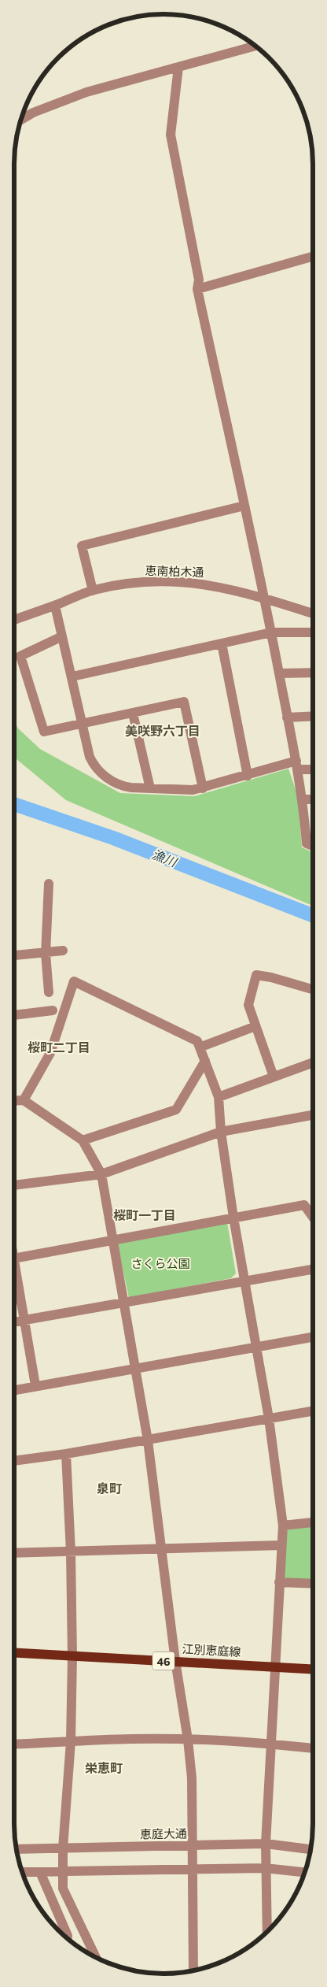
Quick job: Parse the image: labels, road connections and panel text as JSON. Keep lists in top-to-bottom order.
{
  "streets": {
    "main road": ["江別恵庭線", "46"],
    "street": ["恵南柏木通", "恵庭大通"]
  },
  "districts": [
    "美咲野六丁目",
    "桜町二丁目",
    "桜町一丁目",
    "泉町",
    "栄恵町"
  ],
  "water": ["漁川"],
  "parks": ["さくら公園"]
}
